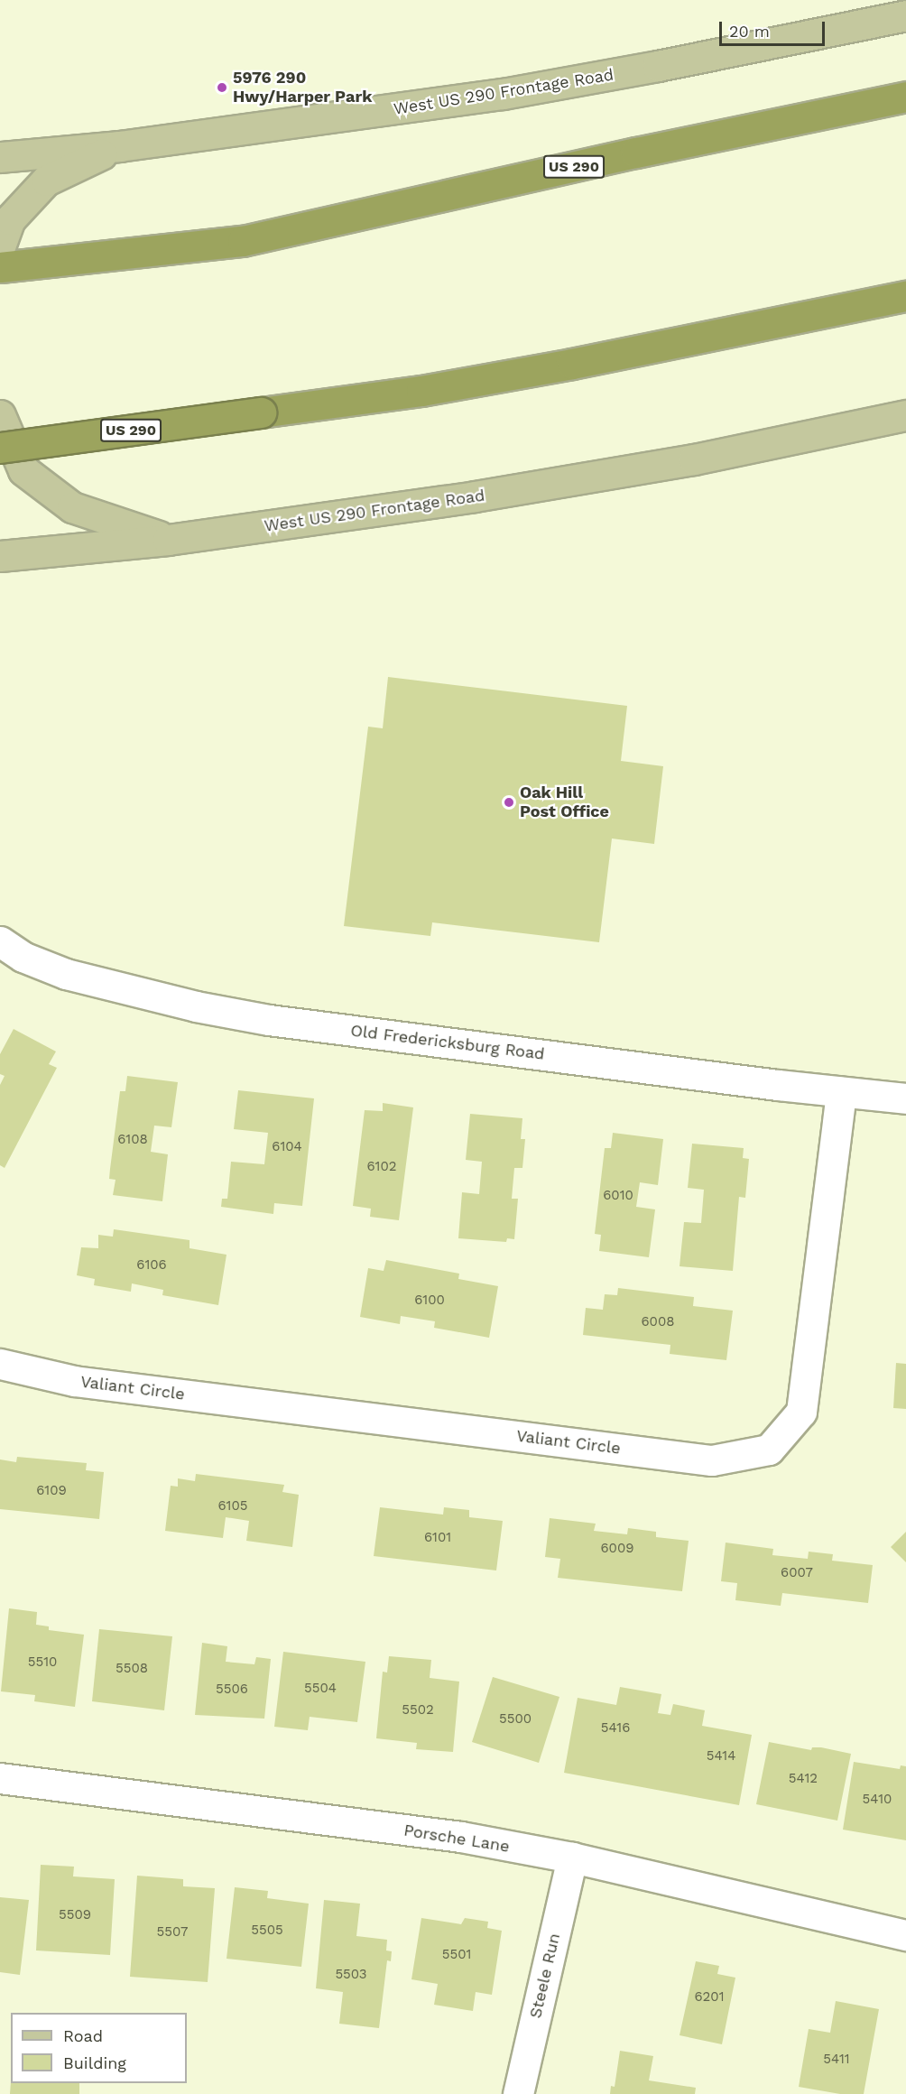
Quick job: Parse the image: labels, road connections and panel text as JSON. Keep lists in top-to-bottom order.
{
  "streets": {
    "highway": ["US 290"],
    "main road": ["West US 290 Frontage Road"],
    "street": [
      "Old Fredericksburg Road",
      "Valiant Circle",
      "Porsche Lane",
      "Steele Run"
    ]
  },
  "crossings": [
    ["Old Fredericksburg Road", "Valiant Circle"],
    ["Porsche Lane", "Steele Run"]
  ],
  "places": ["5976 290 Hwy/Harper Park", "Oak Hill Post Office"],
  "house_numbers": [
    "6108",
    "6104",
    "6102",
    "6010",
    "6106",
    "6100",
    "6008",
    "6109",
    "6105",
    "6101",
    "6009",
    "6007",
    "5510",
    "5508",
    "5504",
    "5506",
    "5502",
    "5500",
    "5416",
    "5414",
    "5412",
    "5410",
    "5509",
    "5505",
    "5507",
    "5501",
    "5503",
    "6201",
    "5411"
  ],
  "legend": ["Road", "Building"],
  "scale_bar": "20 m"
}
